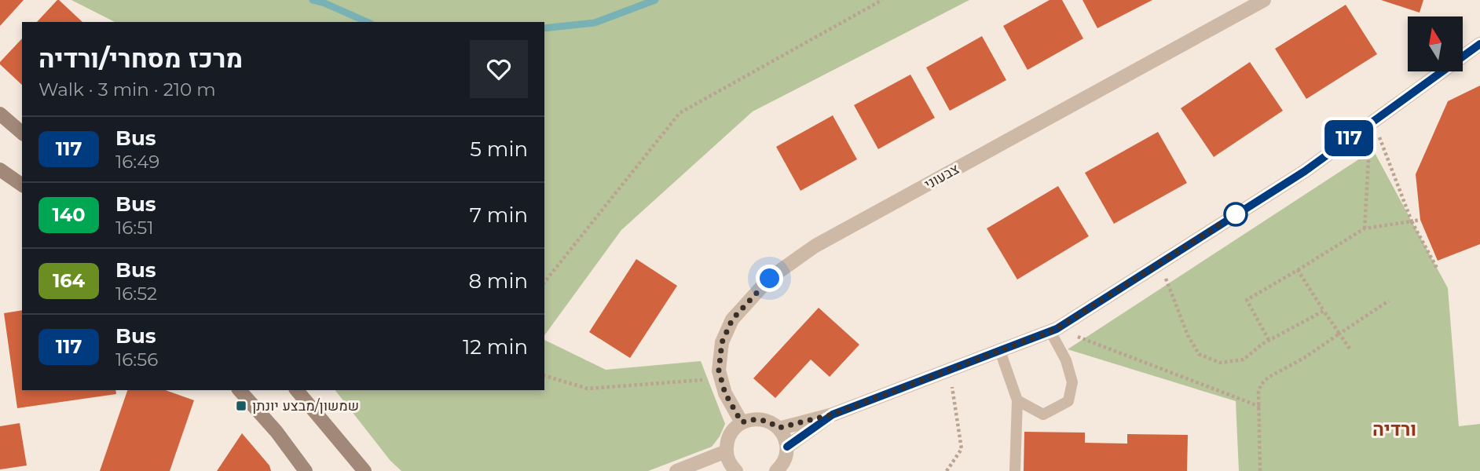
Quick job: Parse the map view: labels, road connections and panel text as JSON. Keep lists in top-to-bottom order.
{
  "streets": {
    "street": ["צבעוני"]
  },
  "districts": ["ורדיה"],
  "places": {
    "transit": ["שמשון/מבצע יונתן"]
  },
  "lines": ["bus line 117"],
  "north": "top",
  "page": {
    "on_map": "117",
    "heading": ["מרכז מסחרי/ורדיה", "Walk · 3 min · 210 m"],
    "list": [
      {
        "mark": "117",
        "name": "Bus",
        "note": "16:49",
        "value": "5 min"
      },
      {
        "mark": "140",
        "name": "Bus",
        "note": "16:51",
        "value": "7 min"
      },
      {
        "mark": "164",
        "name": "Bus",
        "note": "16:52",
        "value": "8 min"
      },
      {
        "mark": "117",
        "name": "Bus",
        "note": "16:56",
        "value": "12 min"
      }
    ]
  }
}
